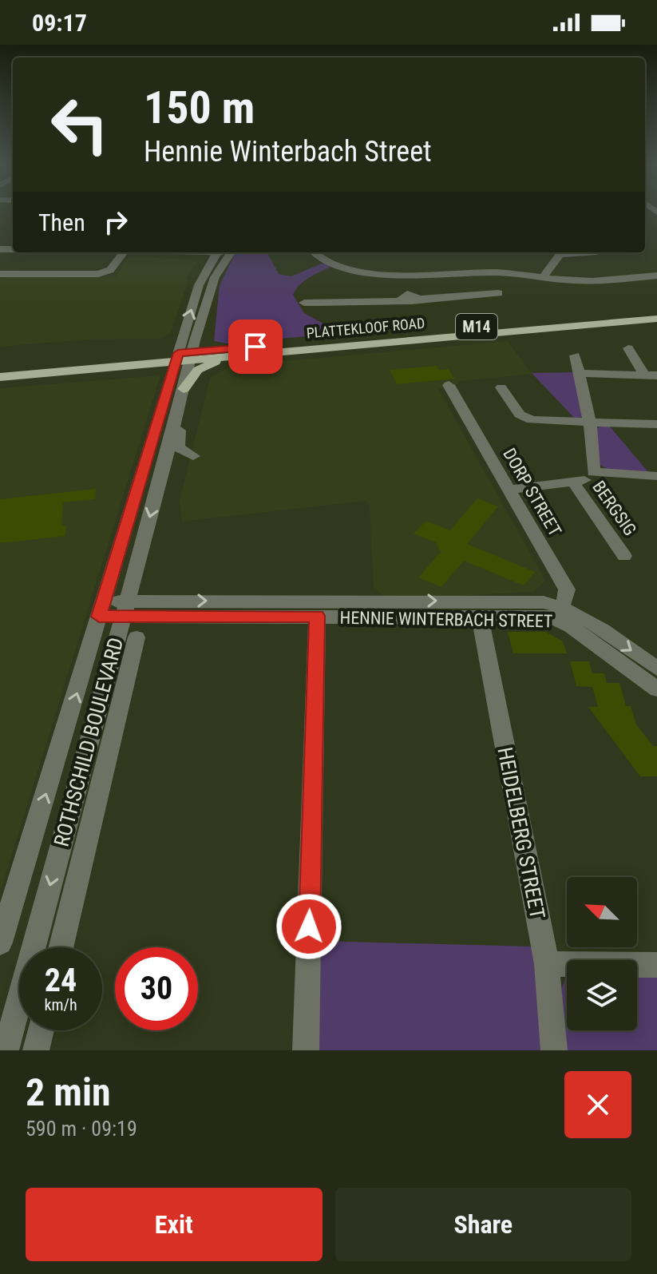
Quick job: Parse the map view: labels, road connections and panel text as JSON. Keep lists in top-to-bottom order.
{
  "streets": {
    "main road": ["M14", "PLATTEKLOOF ROAD"],
    "street": [
      "DORP STREET",
      "BERGSIG",
      "HENNIE WINTERBACH STREET",
      "ROTHSCHILD BOULEVARD",
      "HEIDELBERG STREET"
    ]
  },
  "crossings": [
    ["PLATTEKLOOF ROAD", "ROTHSCHILD BOULEVARD"],
    ["DORP STREET", "HENNIE WINTERBACH STREET"],
    ["HENNIE WINTERBACH STREET", "ROTHSCHILD BOULEVARD"],
    ["HENNIE WINTERBACH STREET", "HEIDELBERG STREET"]
  ],
  "north": "top left",
  "page": {
    "status": "09:17",
    "turn": ["150 m", "Hennie Winterbach Street"],
    "then": "Then",
    "speed": "24 km/h",
    "limit": "30",
    "heading": ["2 min", "590 m · 09:19"],
    "buttons": ["Exit", "Share"]
  }
}
